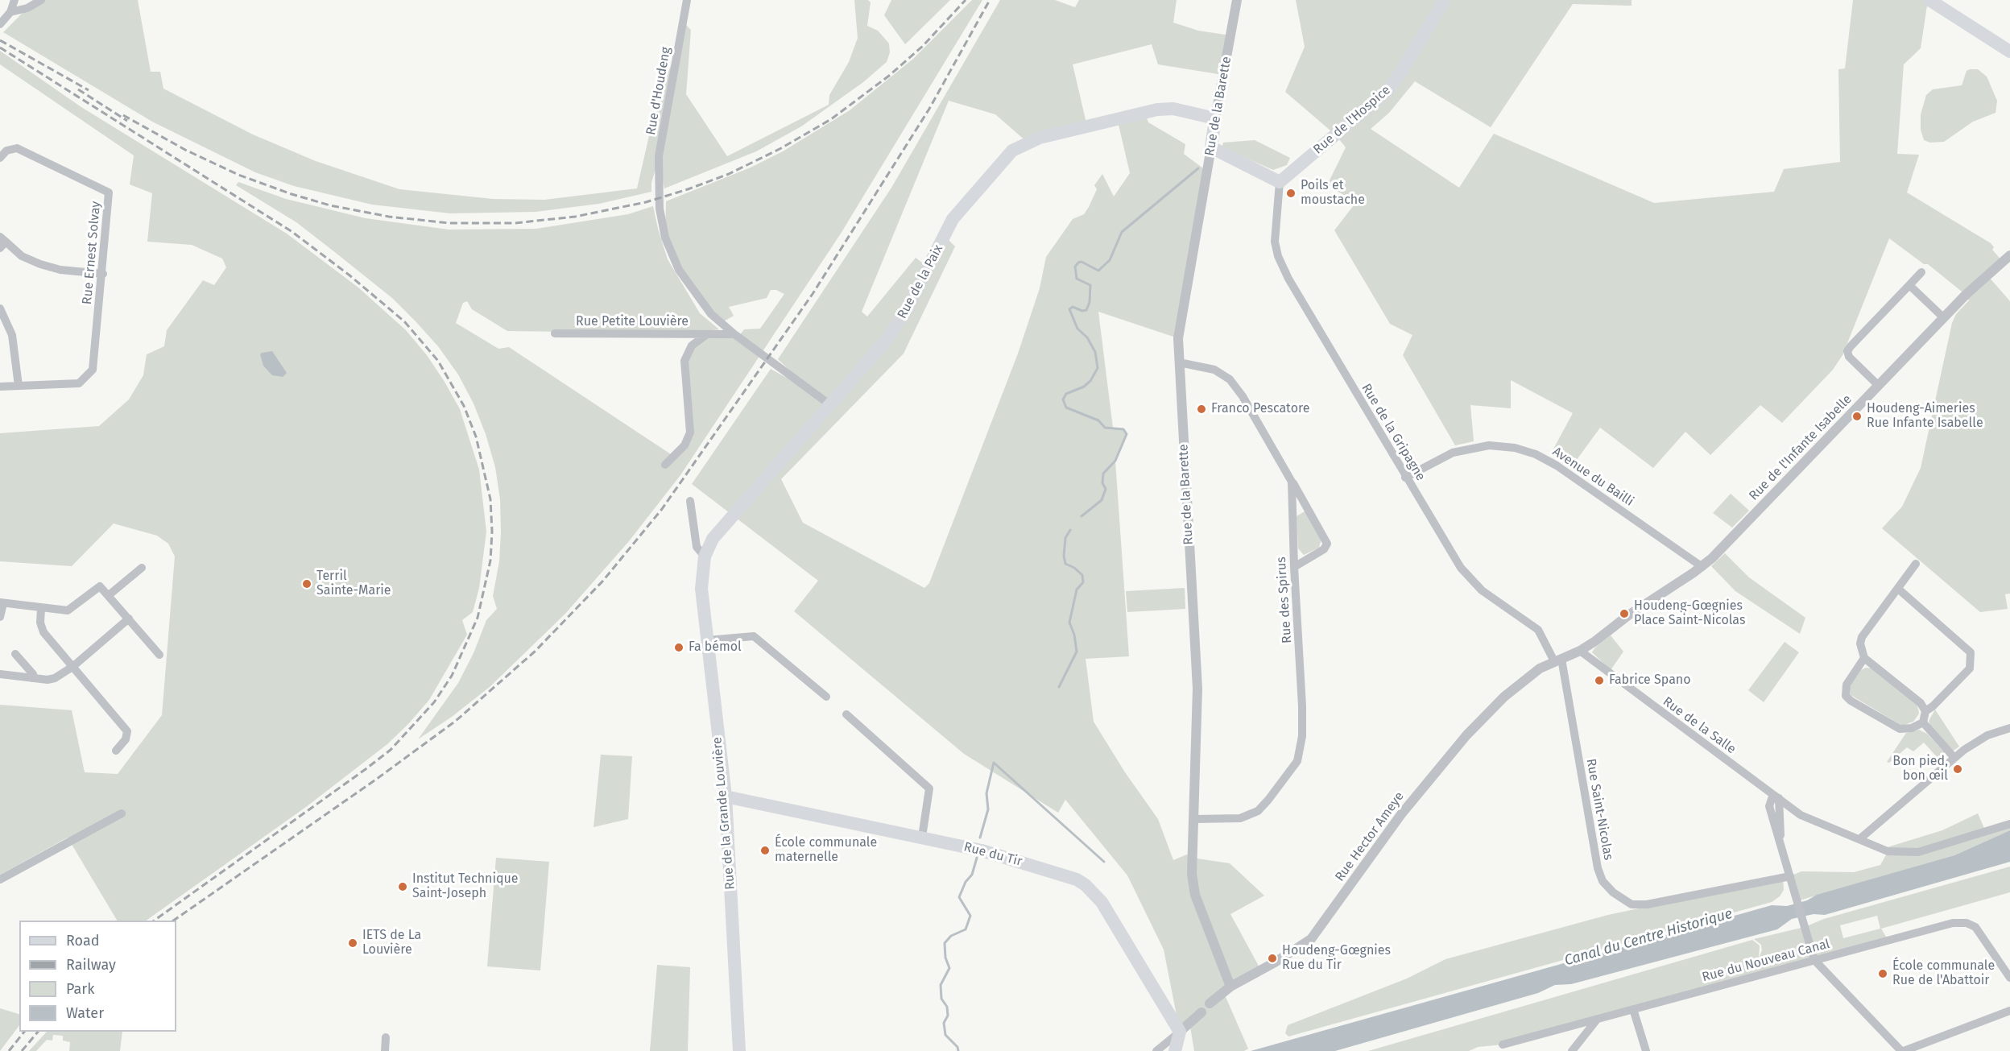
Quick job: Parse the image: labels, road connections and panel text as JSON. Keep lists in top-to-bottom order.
{
  "streets": {
    "main road": [
      "Rue de la Barette",
      "Rue de l'Hospice",
      "Rue de la Paix",
      "Rue de la Grande Louvière",
      "Rue du Tir"
    ],
    "street": [
      "Rue d'Houdeng",
      "Rue Ernest Solvay",
      "Rue Petite Louvière",
      "Rue de la Gripagne",
      "Rue de l'Infante Isabelle",
      "Avenue du Bailli",
      "Rue des Spirus",
      "Rue de la Salle",
      "Rue Saint-Nicolas",
      "Rue Hector Ameye",
      "Rue du Nouveau Canal"
    ]
  },
  "crossings": [
    ["Rue d'Houdeng", "Rue de la Paix"],
    ["Rue d'Houdeng", "Rue Petite Louvière"],
    ["Rue de la Barette", "Rue de la Paix"],
    ["Rue de la Barette", "Rue des Spirus"],
    ["Rue de la Barette", "Rue Hector Ameye"],
    ["Rue de l'Hospice", "Rue de la Gripagne"],
    ["Rue de la Paix", "Rue de la Grande Louvière"],
    ["Rue de la Gripagne", "Rue de l'Infante Isabelle"],
    ["Rue de la Gripagne", "Avenue du Bailli"],
    ["Rue de la Gripagne", "Rue Saint-Nicolas"],
    ["Rue de la Gripagne", "Rue Hector Ameye"],
    ["Rue de l'Infante Isabelle", "Avenue du Bailli"],
    ["Rue de l'Infante Isabelle", "Rue de la Salle"],
    ["Rue de l'Infante Isabelle", "Rue Saint-Nicolas"],
    ["Rue de l'Infante Isabelle", "Rue Hector Ameye"],
    ["Rue de la Salle", "Rue Saint-Nicolas"],
    ["Rue de la Salle", "Rue du Nouveau Canal"],
    ["Rue Saint-Nicolas", "Rue Hector Ameye"],
    ["Rue de la Grande Louvière", "Rue du Tir"]
  ],
  "water": ["Canal du Centre Historique"],
  "places": [
    "Poils et moustache",
    "Franco Pescatore",
    "Houdeng-Aimeries Rue Infante Isabelle",
    "Terril Sainte-Marie",
    "Houdeng-Gœgnies Place Saint-Nicolas",
    "Fa bémol",
    "Fabrice Spano",
    "Bon pied, bon œil",
    "École communale maternelle",
    "Institut Technique Saint-Joseph",
    "IETS de La Louvière",
    "Houdeng-Gœgnies Rue du Tir",
    "École communale Rue de l'Abattoir"
  ],
  "legend": [
    "Road",
    "Railway",
    "Park",
    "Water"
  ]
}
